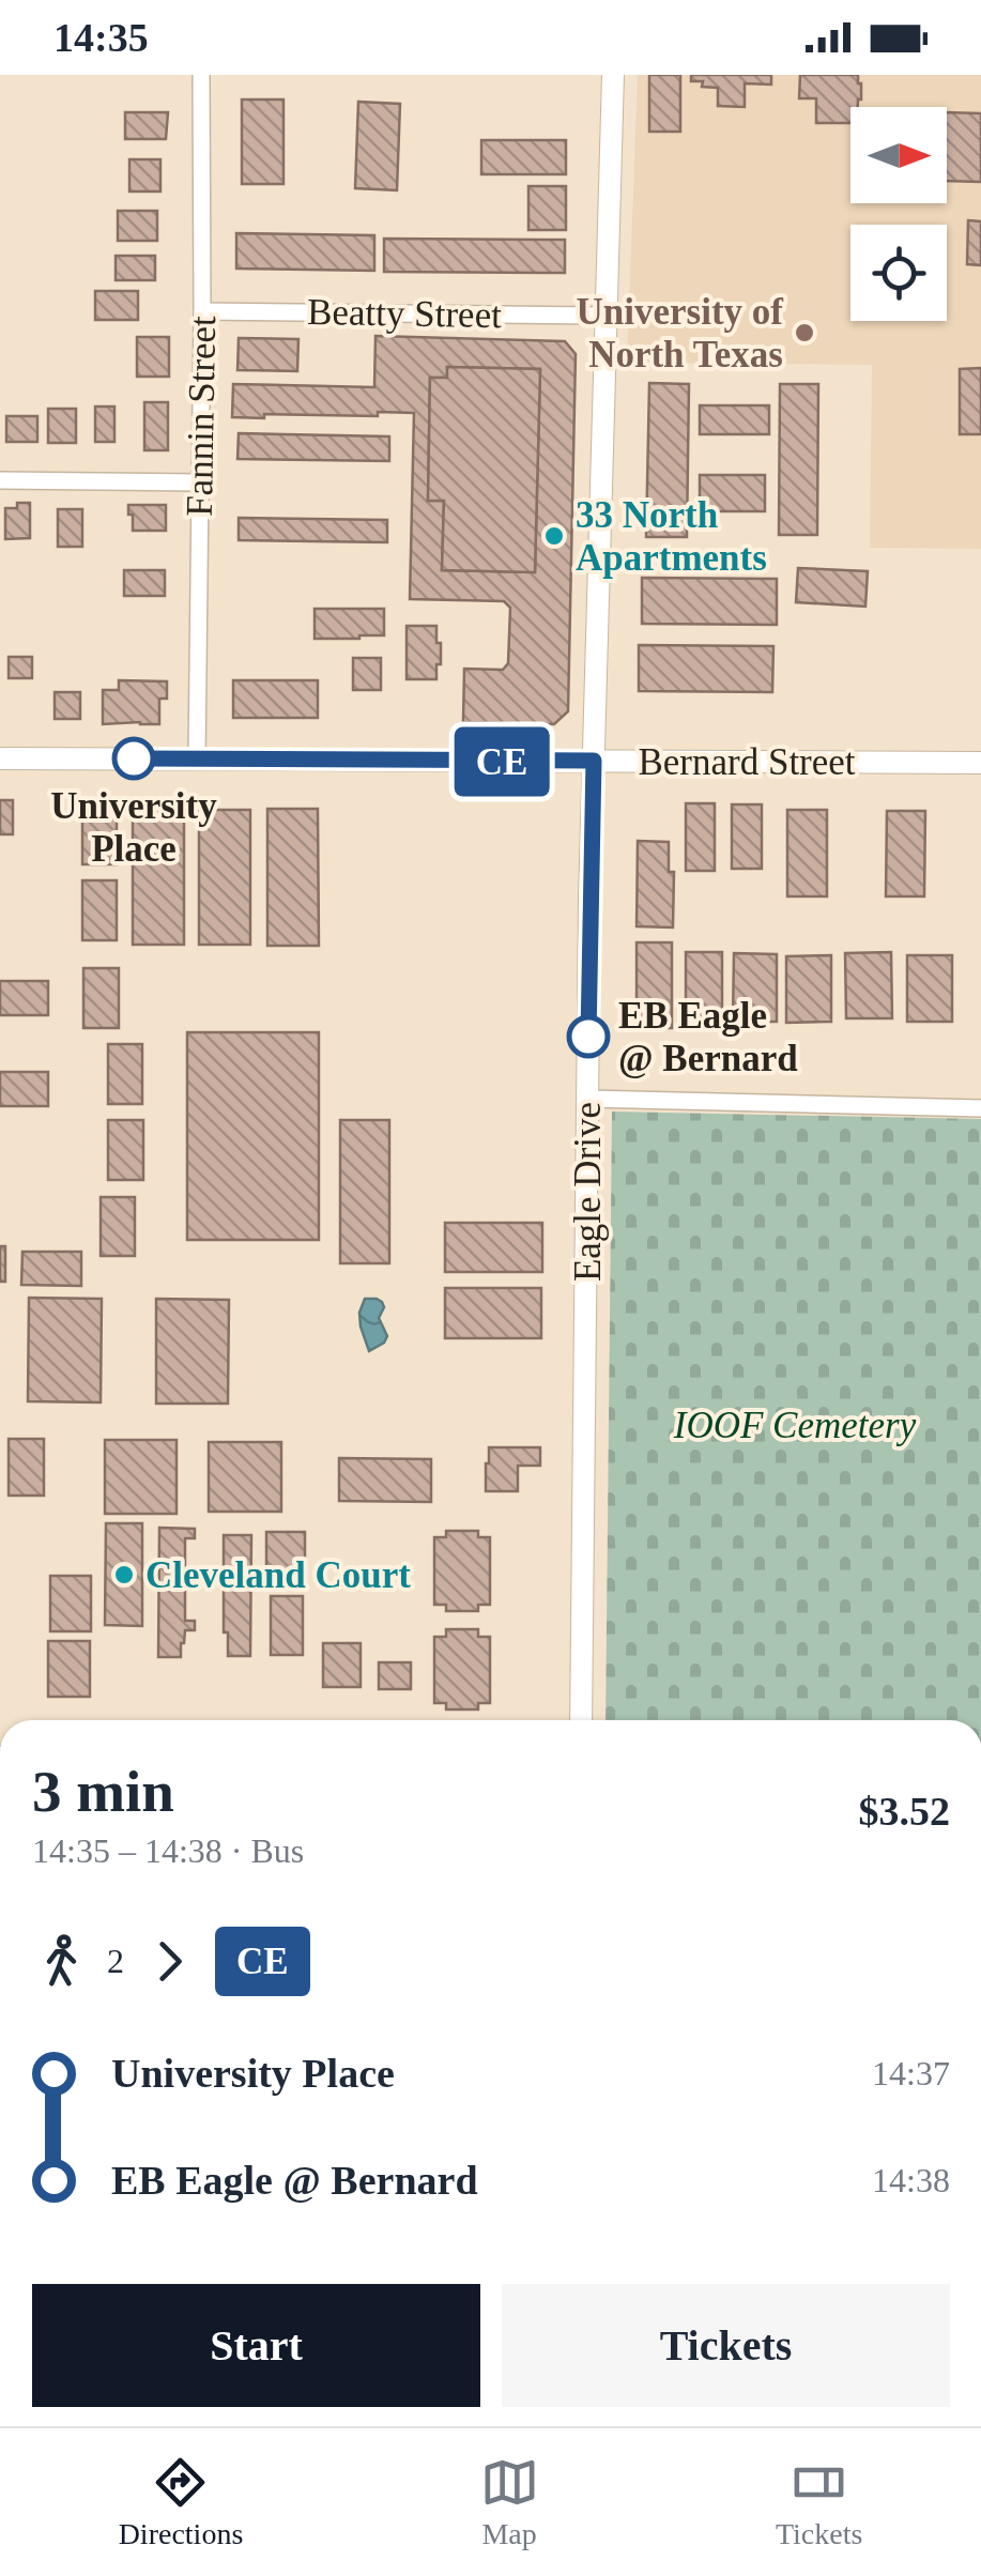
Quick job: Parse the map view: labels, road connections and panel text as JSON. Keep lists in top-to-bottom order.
{
  "streets": {
    "street": [
      "Beatty Street",
      "Fannin Street",
      "Bernard Street",
      "Eagle Drive"
    ]
  },
  "crossings": [
    ["Beatty Street", "Fannin Street"],
    ["Beatty Street", "Eagle Drive"],
    ["Fannin Street", "Bernard Street"],
    ["Bernard Street", "Eagle Drive"]
  ],
  "parks": ["IOOF Cemetery"],
  "places": [
    "University of North Texas",
    "33 North Apartments",
    "University Place",
    "EB Eagle @ Bernard",
    "Cleveland Court"
  ],
  "lines": ["bus line CE"],
  "north": "right",
  "page": {
    "status": "14:35",
    "on_map": "CE",
    "heading": ["3 min", "14:35 – 14:38 · Bus", "$3.52"],
    "legs": ["2", "CE"],
    "list": [
      {
        "name": "University Place",
        "value": "14:37"
      },
      {
        "name": "EB Eagle @ Bernard",
        "value": "14:38"
      }
    ],
    "buttons": ["Start", "Tickets"],
    "tabs": ["Directions", "Map", "Tickets"]
  }
}
